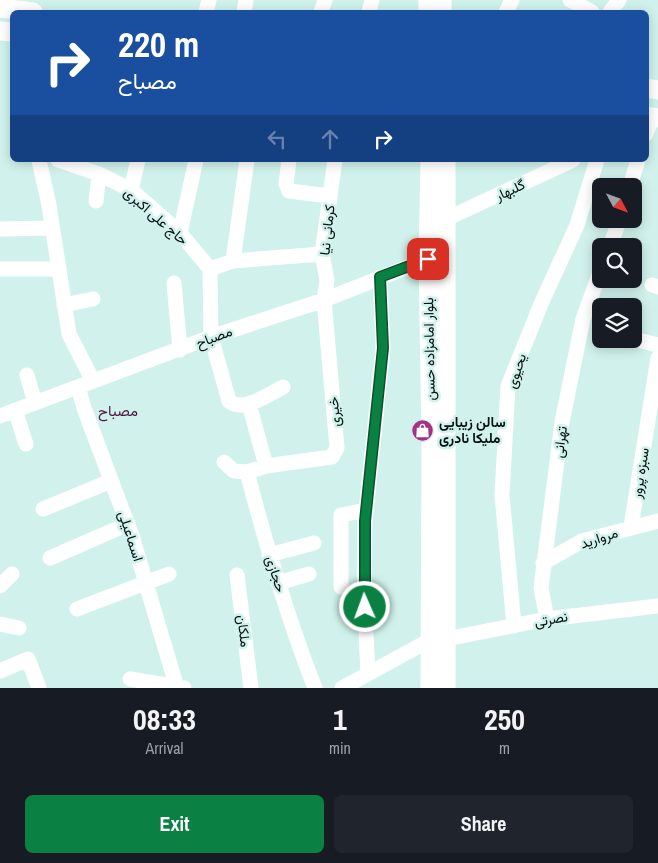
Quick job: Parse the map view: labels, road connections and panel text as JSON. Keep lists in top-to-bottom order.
{
  "streets": {
    "main road": ["بلوار امامزاده حسن"],
    "street": [
      "گلبهار",
      "حاج علی اکبری",
      "کرمانی نیا",
      "مصباح",
      "یحیوی",
      "خیری",
      "تهرانی",
      "سبزه پرور",
      "اسماعیلی",
      "مروارید",
      "حجازی",
      "نصرتی",
      "ملکان"
    ]
  },
  "crossings": [
    ["گلبهار", "بلوار امامزاده حسن"],
    ["کرمانی نیا", "مصباح"],
    ["کرمانی نیا", "خیری"],
    ["مصباح", "بلوار امامزاده حسن"],
    ["مصباح", "خیری"],
    ["مصباح", "اسماعیلی"],
    ["بلوار امامزاده حسن", "نصرتی"],
    ["یحیوی", "نصرتی"],
    ["خیری", "حجازی"],
    ["تهرانی", "مروارید"],
    ["تهرانی", "نصرتی"],
    ["سبزه پرور", "مروارید"]
  ],
  "districts": ["مصباح"],
  "places": {
    "shop": ["سالن زیبایی ملیکا نادری"]
  },
  "north": "bottom right",
  "page": {
    "turn": ["220 m", "مصباح"],
    "eta": [
      "08:33",
      "Arrival",
      "1",
      "min",
      "250",
      "m"
    ],
    "buttons": ["Exit", "Share"]
  }
}
